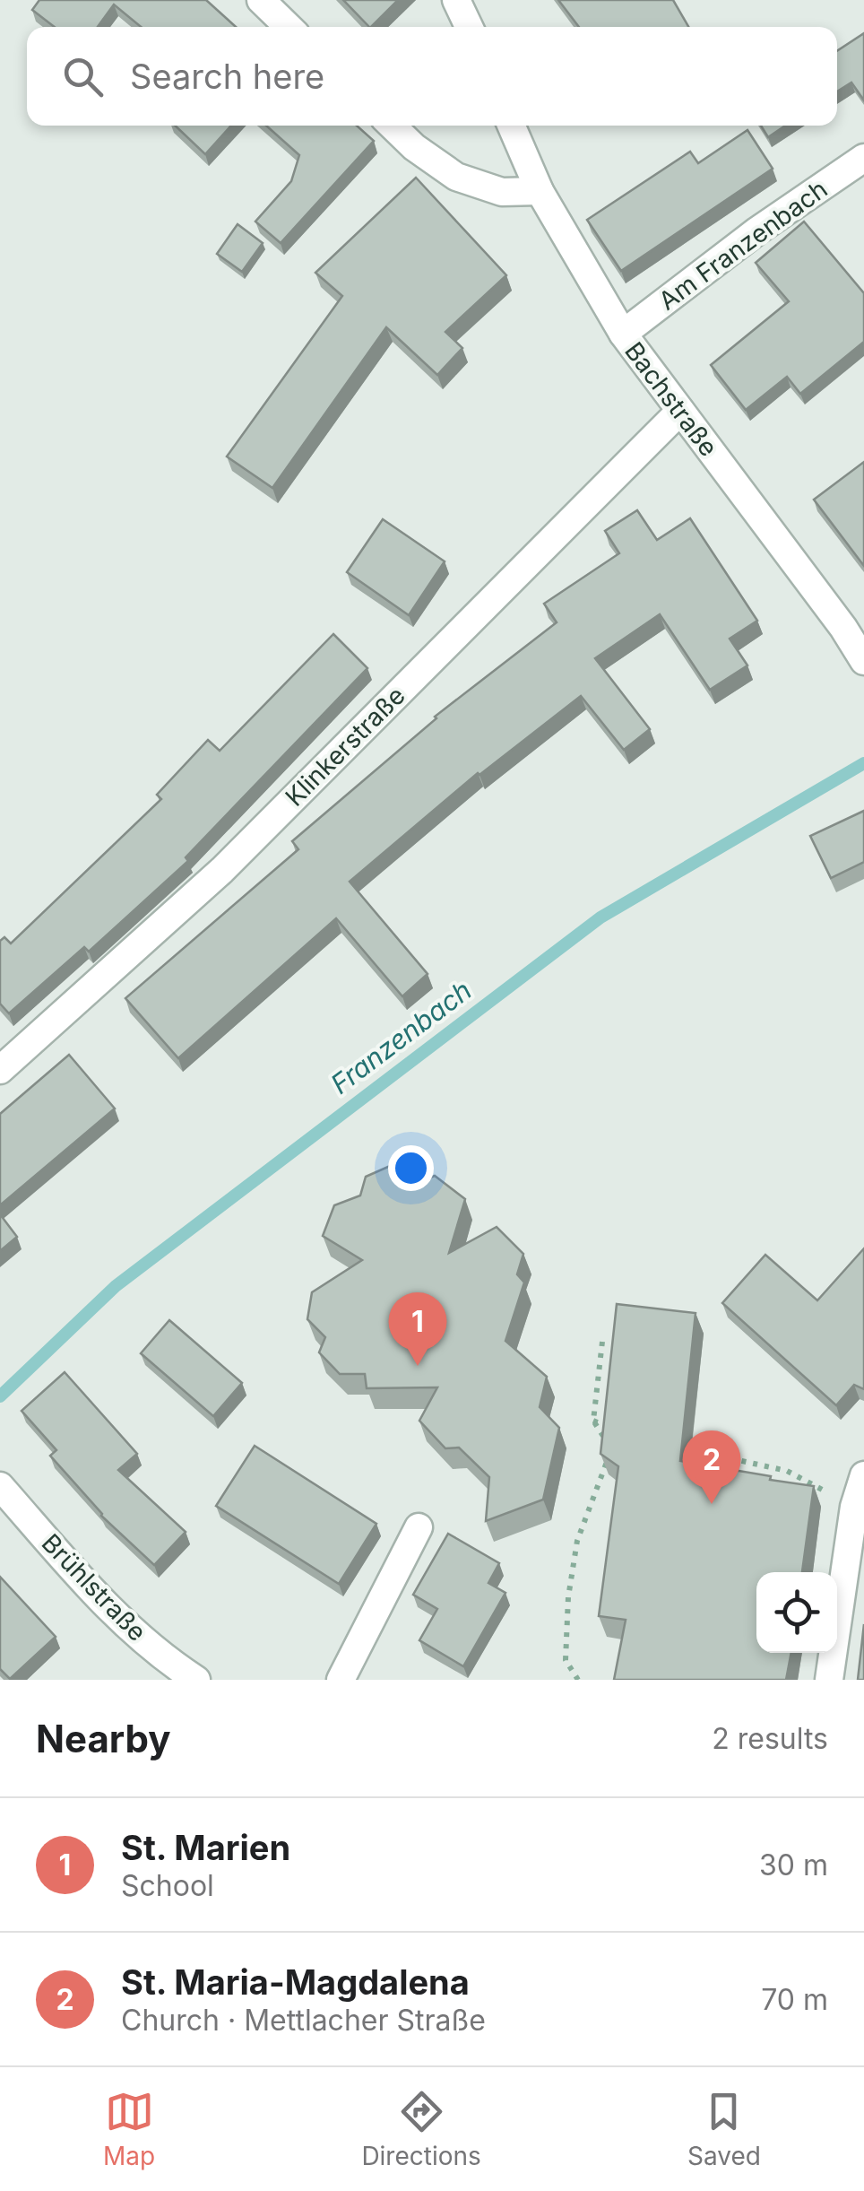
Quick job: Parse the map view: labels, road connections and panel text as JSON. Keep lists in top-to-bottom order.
{
  "streets": {
    "street": [
      "Am Franzenbach",
      "Bachstraße",
      "Klinkerstraße",
      "Brühlstraße"
    ]
  },
  "crossings": [
    ["Am Franzenbach", "Bachstraße"],
    ["Bachstraße", "Klinkerstraße"]
  ],
  "water": ["Franzenbach"],
  "page": {
    "search": "Search here",
    "pins": ["1", "2"],
    "heading": ["Nearby", "2 results"],
    "list": [
      {
        "mark": "1",
        "name": "St. Marien",
        "note": "School",
        "value": "30 m"
      },
      {
        "mark": "2",
        "name": "St. Maria-Magdalena",
        "note": "Church · Mettlacher Straße",
        "value": "70 m"
      }
    ],
    "nav": ["Map", "Directions", "Saved"]
  }
}
